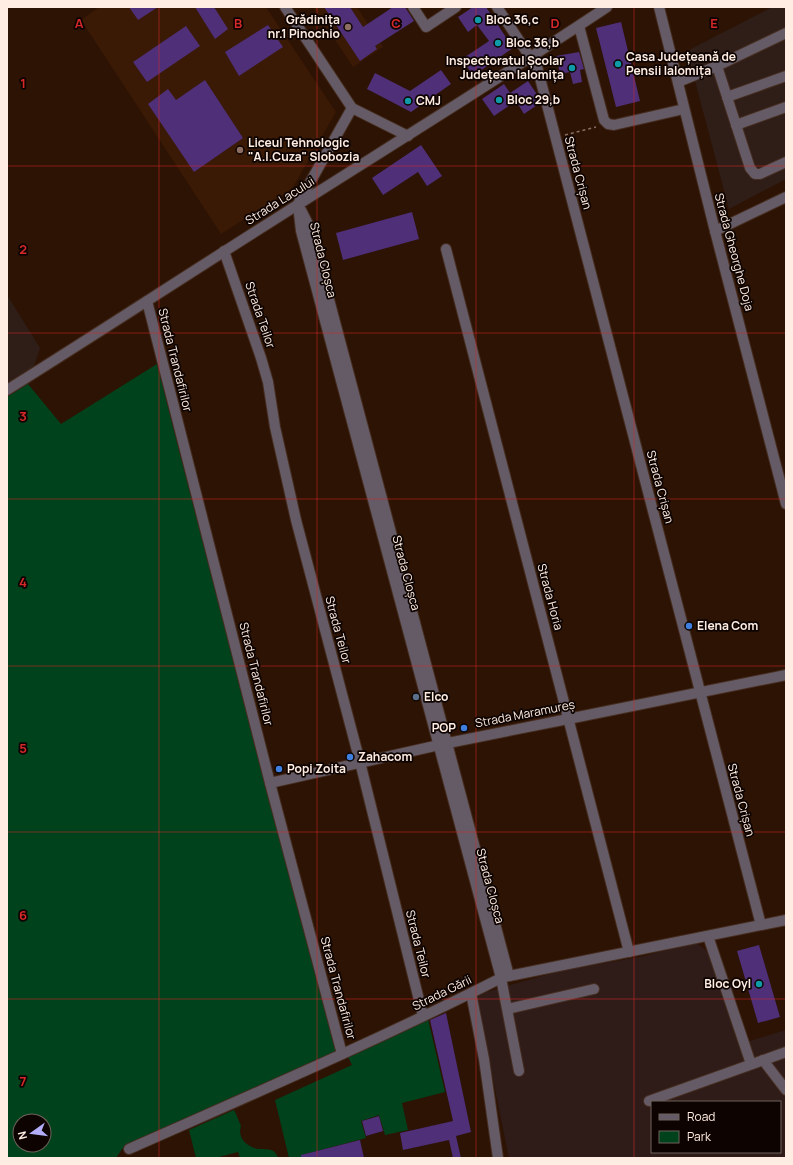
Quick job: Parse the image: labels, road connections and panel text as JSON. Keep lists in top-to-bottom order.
{
  "streets": {
    "street": [
      "Strada Crișan",
      "Strada Lacului",
      "Strada Gheorghe Doja",
      "Strada Cloșca",
      "Strada Teilor",
      "Strada Trandafirilor",
      "Strada Horia",
      "Strada Maramureș",
      "Strada Gării"
    ]
  },
  "crossings": [
    ["Strada Crișan", "Strada Lacului"],
    ["Strada Crișan", "Strada Maramureș"],
    ["Strada Crișan", "Strada Gării"],
    ["Strada Lacului", "Strada Cloșca"],
    ["Strada Lacului", "Strada Teilor"],
    ["Strada Lacului", "Strada Trandafirilor"],
    ["Strada Cloșca", "Strada Maramureș"],
    ["Strada Cloșca", "Strada Gării"],
    ["Strada Teilor", "Strada Maramureș"],
    ["Strada Teilor", "Strada Gării"],
    ["Strada Trandafirilor", "Strada Maramureș"],
    ["Strada Trandafirilor", "Strada Gării"],
    ["Strada Horia", "Strada Maramureș"],
    ["Strada Horia", "Strada Gării"]
  ],
  "places": [
    "Bloc 36,c",
    "Grădinița nr.1 Pinochio",
    "Bloc 36,b",
    "Casa Județeană de Pensii Ialomița",
    "Inspectoratul Școlar Județean Ialomița",
    "Bloc 29,b",
    "CMJ",
    "Liceul Tehnologic \"A.I.Cuza\" Slobozia",
    "Elena Com",
    "Elco",
    "POP",
    "Zahacom",
    "Popi Zoita",
    "Bloc Oyl"
  ],
  "legend": ["Road", "Park"],
  "north": "left",
  "grid": {
    "columns": [
      "A",
      "B",
      "C",
      "D",
      "E"
    ],
    "rows": [
      "1",
      "2",
      "3",
      "4",
      "5",
      "6",
      "7"
    ]
  }
}
